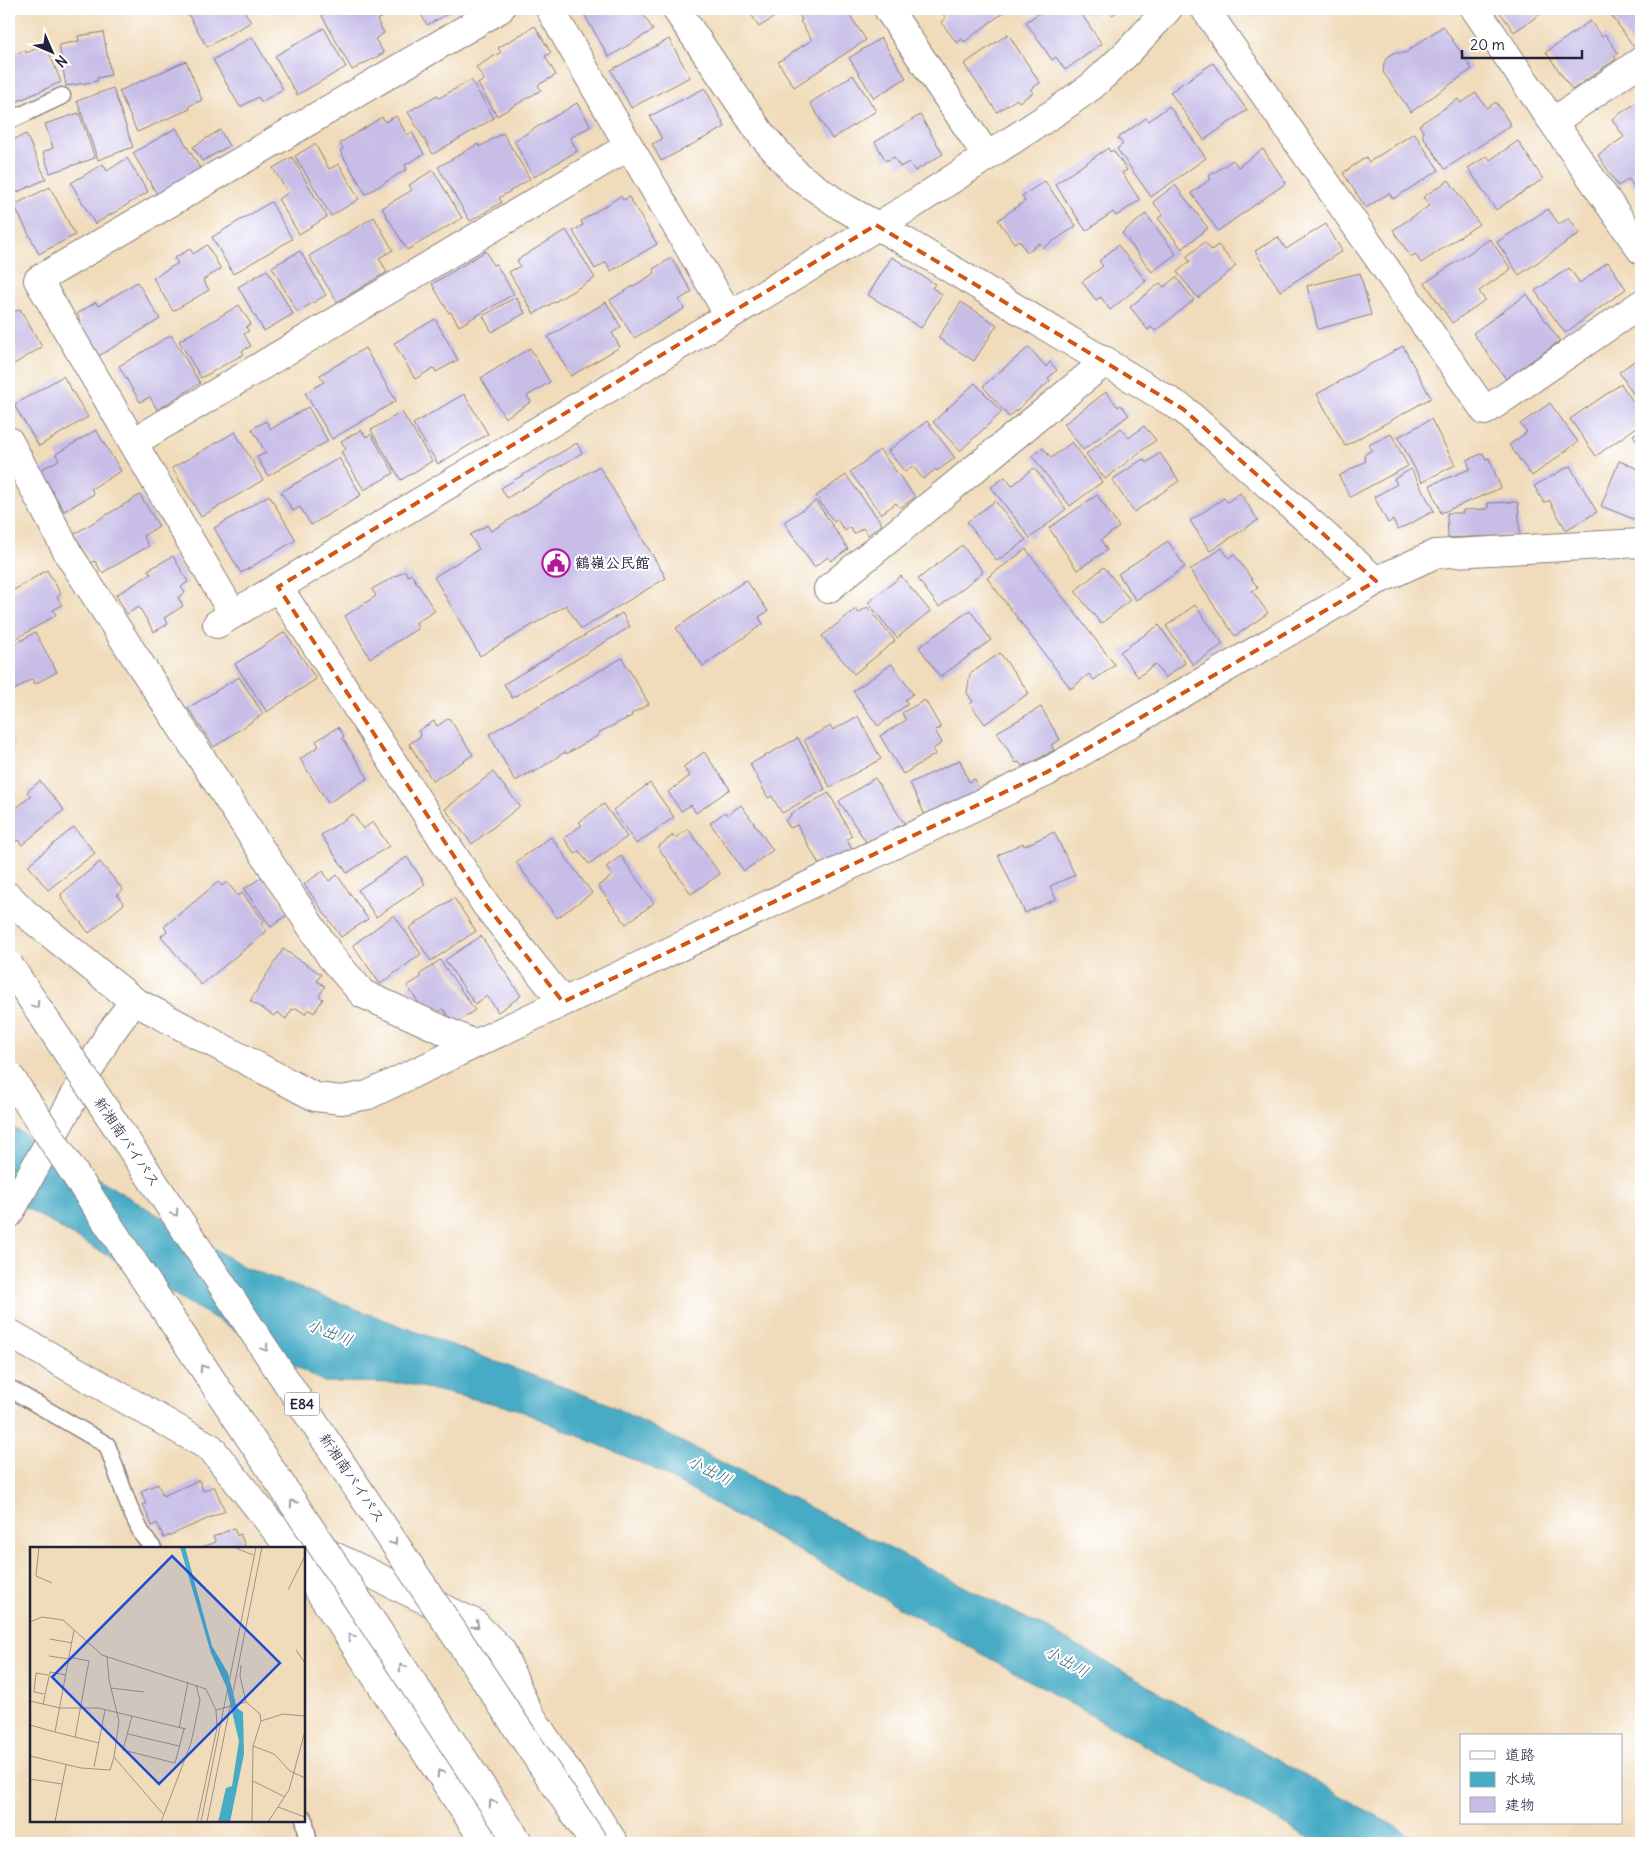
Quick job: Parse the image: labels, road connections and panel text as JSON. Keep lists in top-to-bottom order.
{
  "streets": {
    "main road": ["新湘南バイパス", "E84"]
  },
  "water": ["小出川"],
  "places": {
    "public building": ["鶴嶺公民館"]
  },
  "legend": ["道路", "水域", "建物"],
  "scale_bar": "20 m",
  "north": "bottom right"
}
